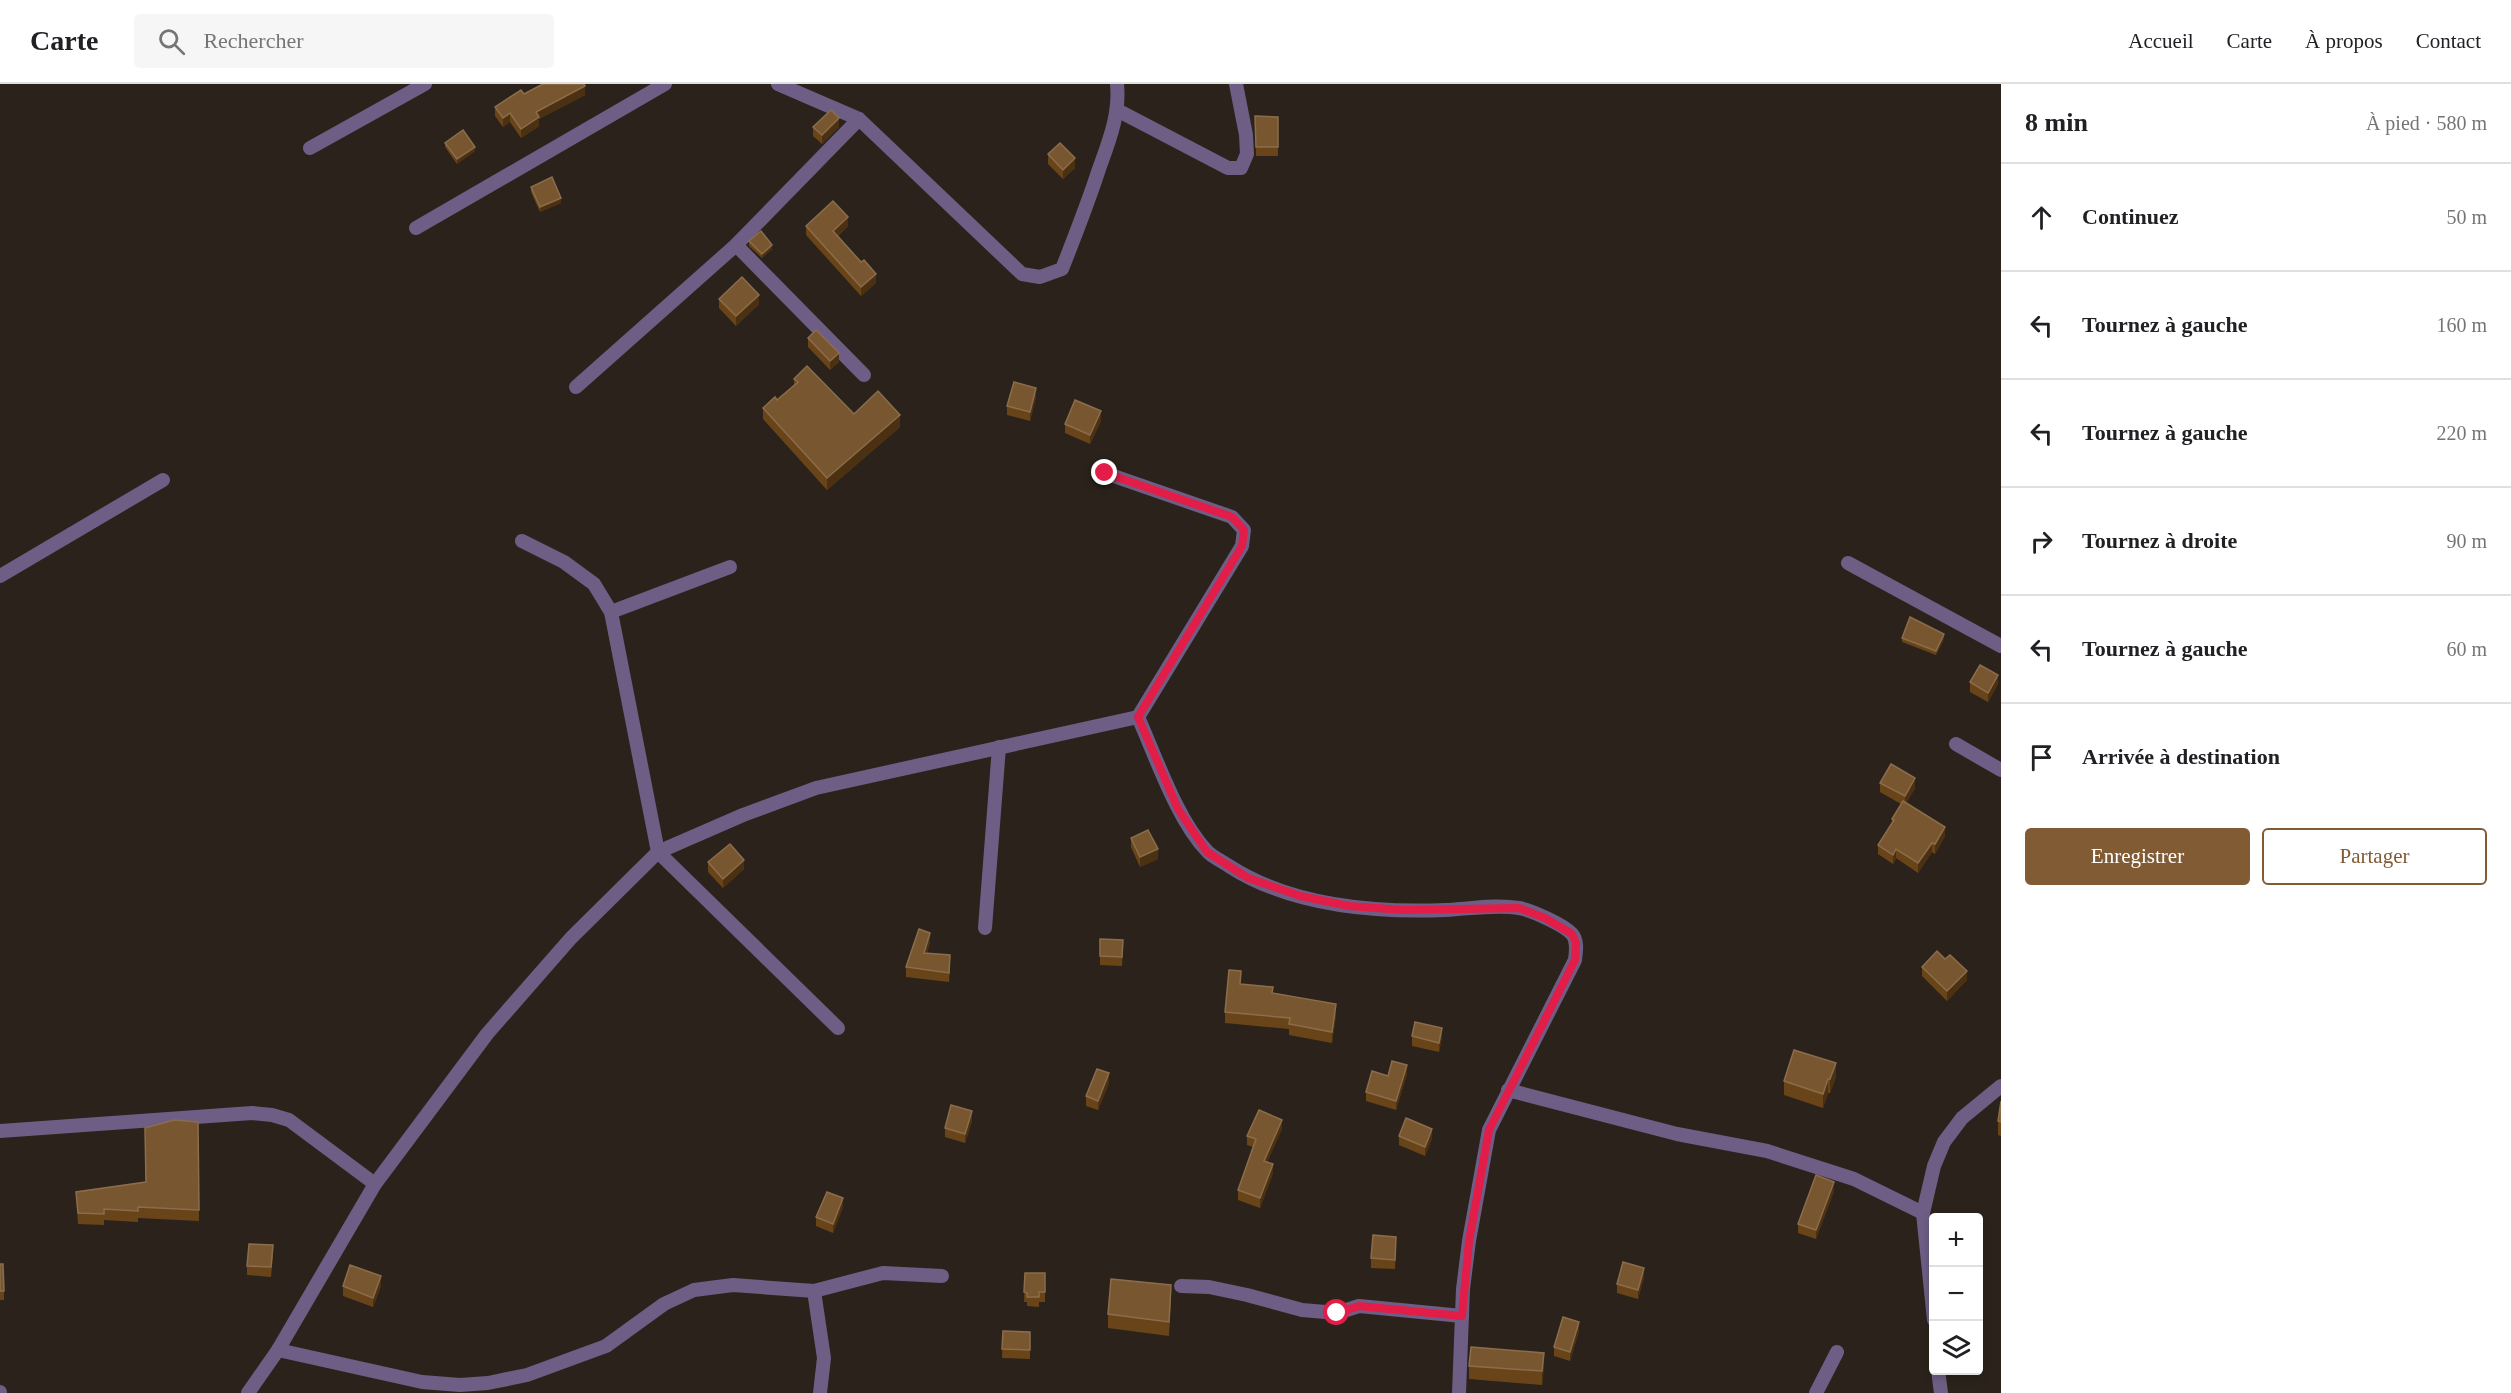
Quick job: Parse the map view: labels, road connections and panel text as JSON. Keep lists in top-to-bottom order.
{
  "page": {
    "header": "Carte",
    "search": "Rechercher",
    "nav": [
      "Accueil",
      "Carte",
      "À propos",
      "Contact"
    ],
    "heading": ["8 min", "À pied · 580 m"],
    "list": [
      ["Continuez", "50 m"],
      ["Tournez à gauche", "160 m"],
      ["Tournez à gauche", "220 m"],
      ["Tournez à droite", "90 m"],
      ["Tournez à gauche", "60 m"],
      "Arrivée à destination"
    ],
    "buttons": ["Enregistrer", "Partager"],
    "map_buttons": ["+", "−"]
  }
}
